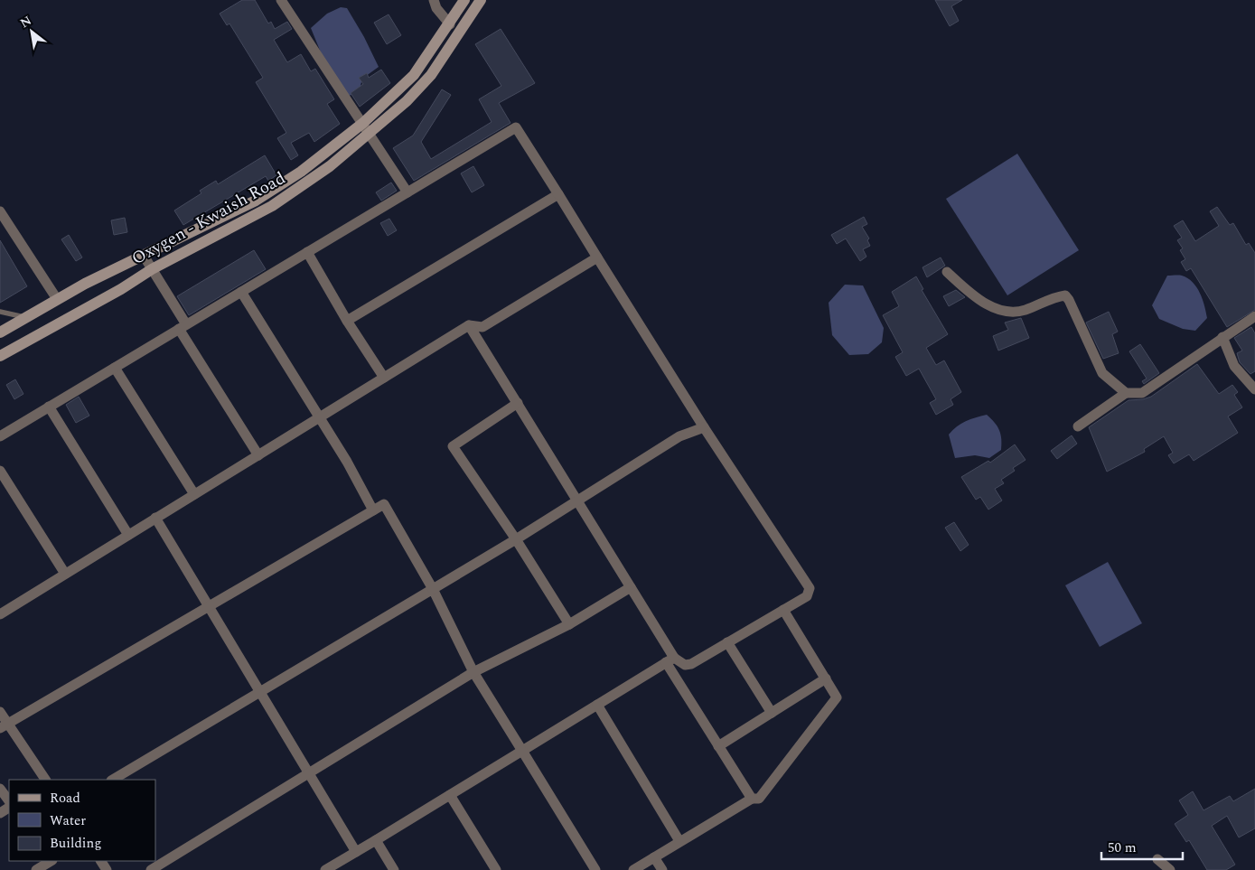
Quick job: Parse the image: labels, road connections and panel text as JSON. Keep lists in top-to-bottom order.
{
  "streets": {
    "main road": ["Oxygen - Kwaish Road"]
  },
  "legend": ["Road", "Water", "Building"],
  "scale_bar": "50 m",
  "north": "top left"
}
